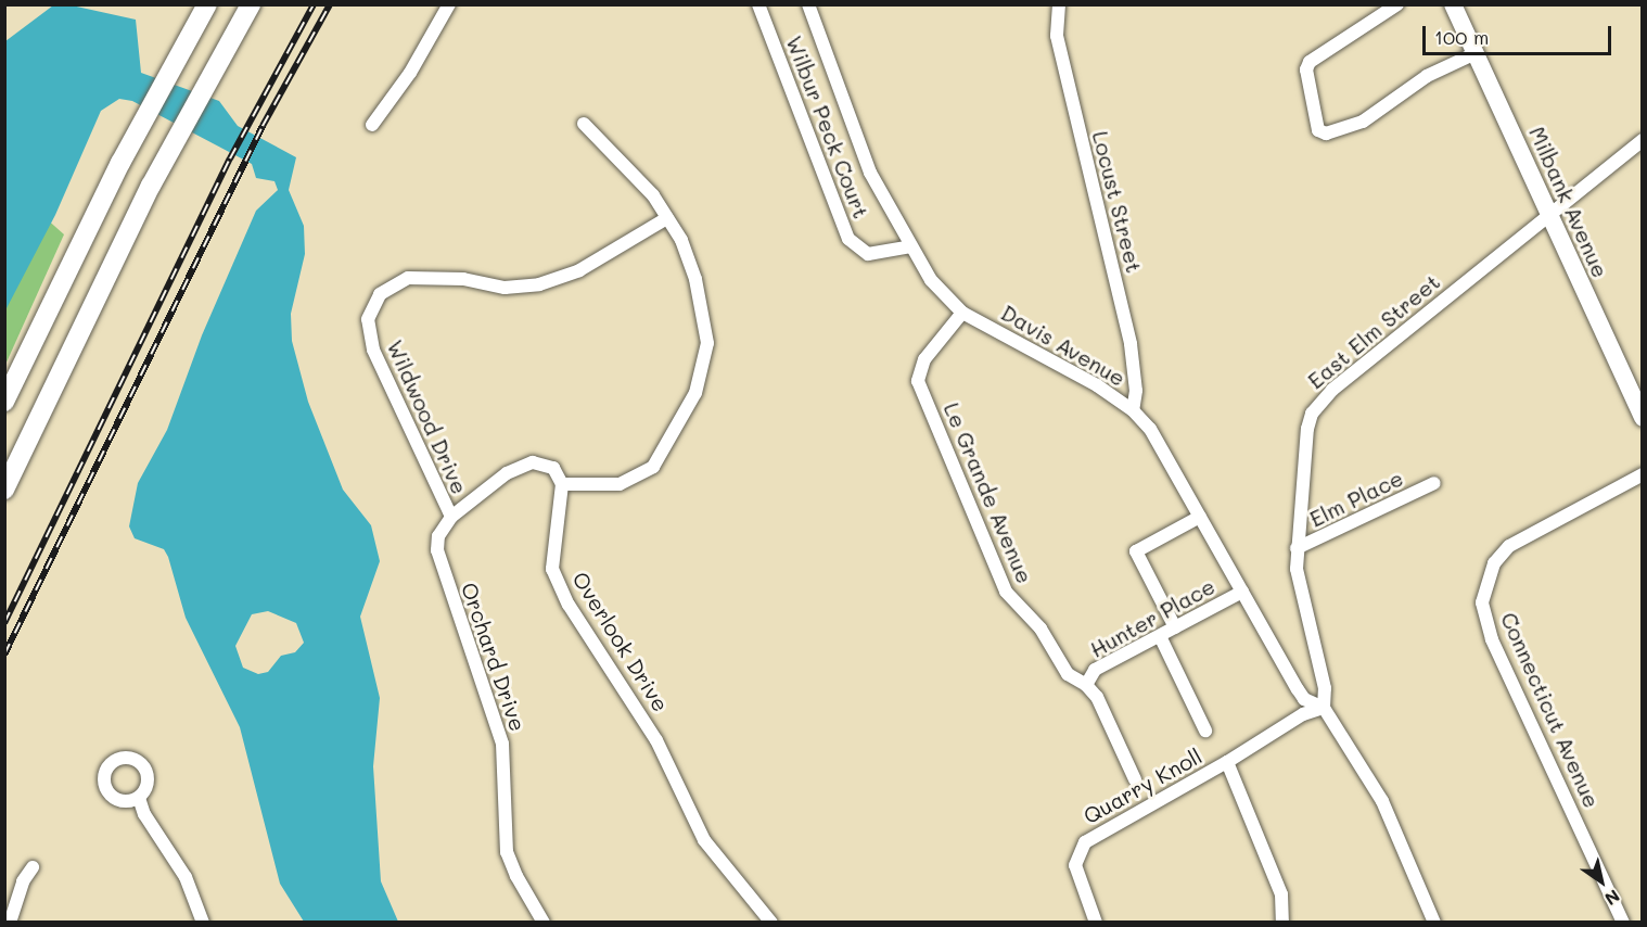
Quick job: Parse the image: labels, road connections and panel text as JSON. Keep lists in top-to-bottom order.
{
  "streets": {
    "main road": ["Milbank Avenue"],
    "street": [
      "Wilbur Peck Court",
      "Locust Street",
      "East Elm Street",
      "Davis Avenue",
      "Wildwood Drive",
      "Le Grande Avenue",
      "Elm Place",
      "Hunter Place",
      "Overlook Drive",
      "Orchard Drive",
      "Connecticut Avenue",
      "Quarry Knoll"
    ]
  },
  "crossings": [
    ["Wilbur Peck Court", "Davis Avenue"],
    ["Locust Street", "Davis Avenue"],
    ["Milbank Avenue", "East Elm Street"],
    ["East Elm Street", "Davis Avenue"],
    ["East Elm Street", "Elm Place"],
    ["East Elm Street", "Quarry Knoll"],
    ["Davis Avenue", "Le Grande Avenue"],
    ["Davis Avenue", "Hunter Place"],
    ["Davis Avenue", "Quarry Knoll"],
    ["Wildwood Drive", "Orchard Drive"],
    ["Le Grande Avenue", "Hunter Place"]
  ],
  "scale_bar": "100 m",
  "north": "bottom right"
}
